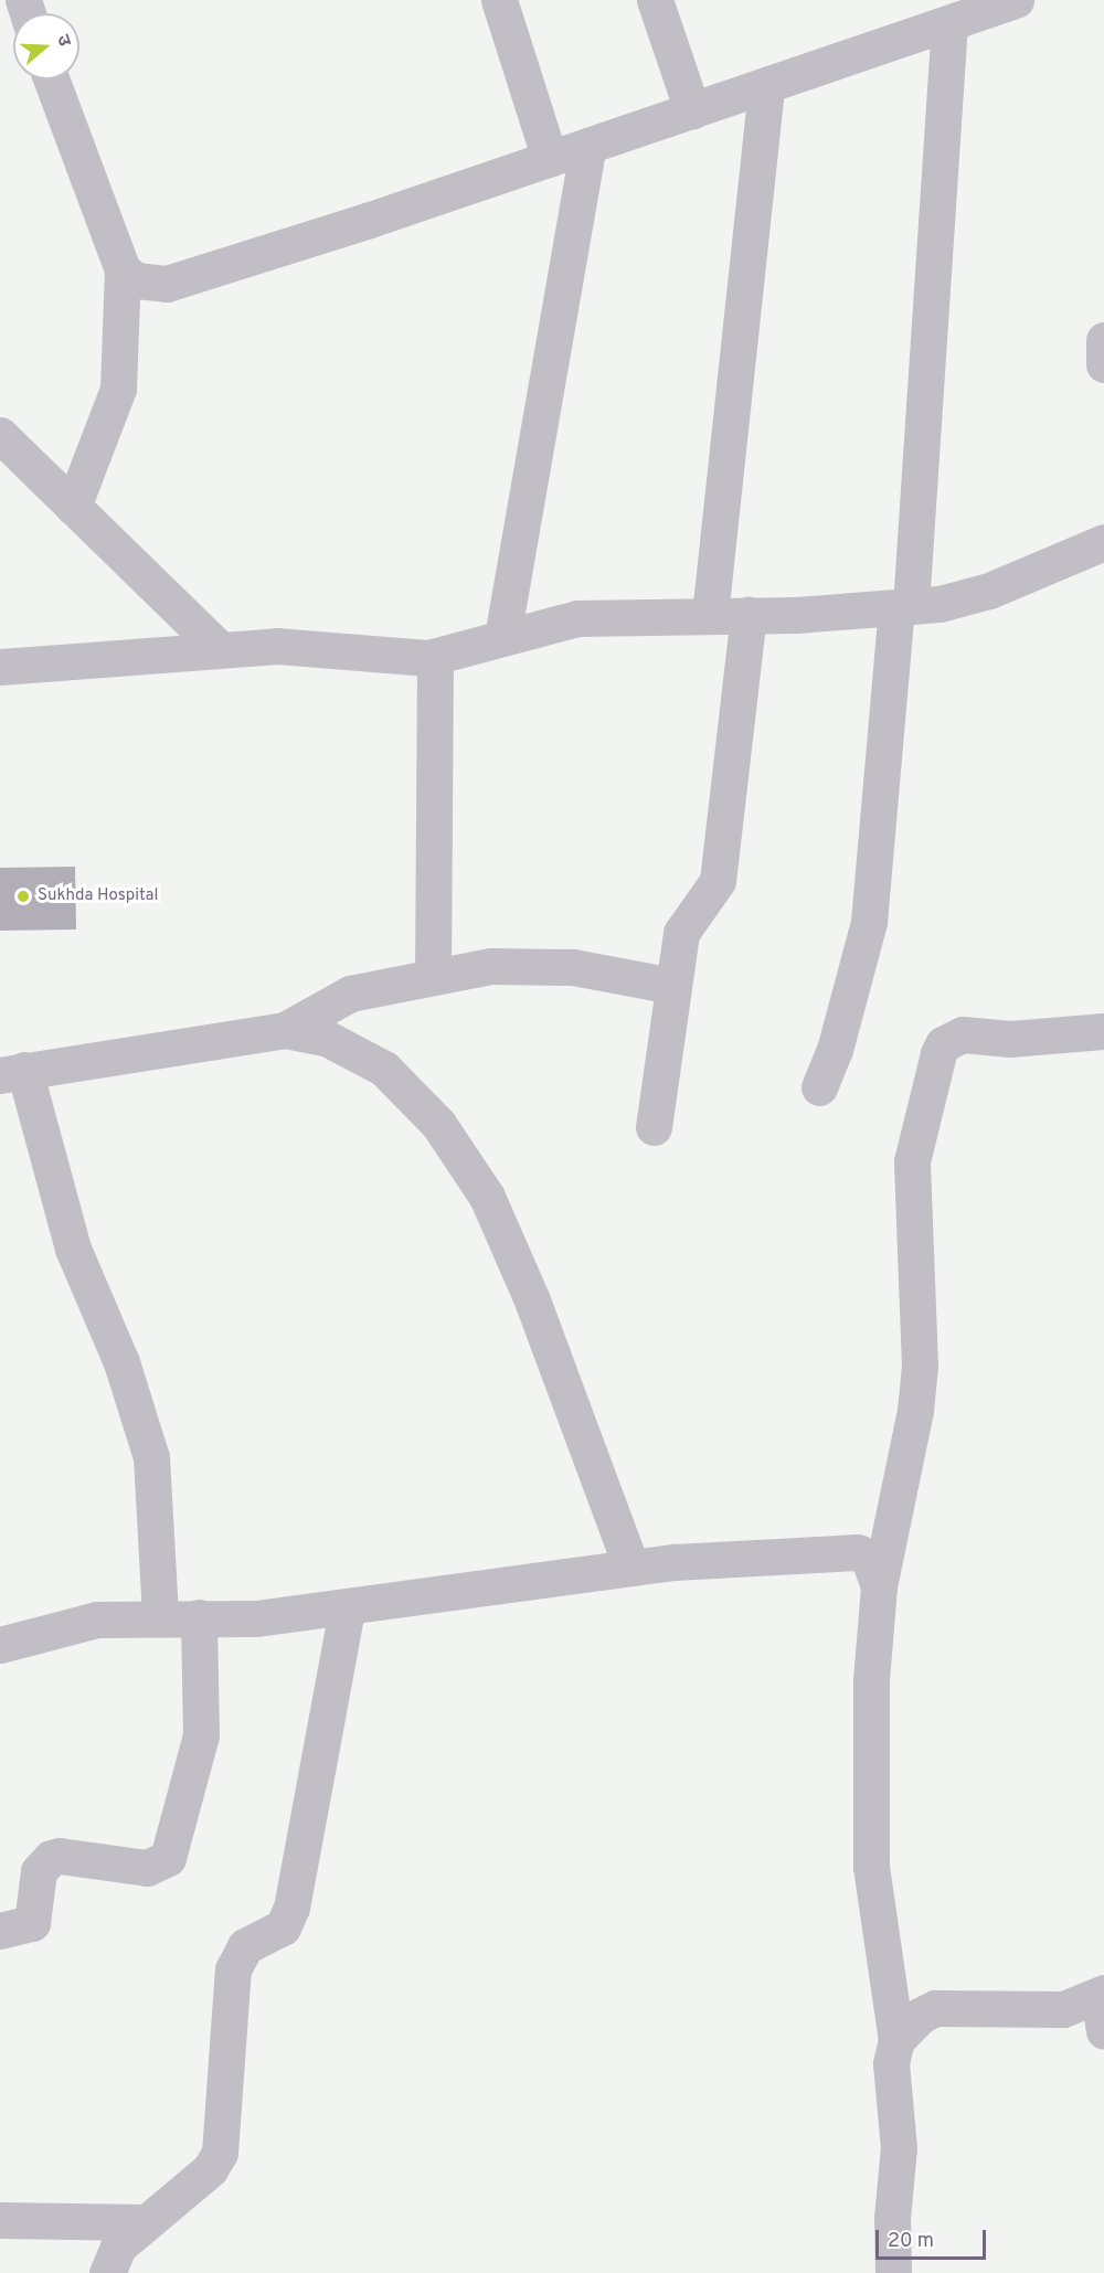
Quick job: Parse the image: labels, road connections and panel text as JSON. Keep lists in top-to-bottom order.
{
  "places": ["Sukhda Hospital"],
  "scale_bar": "20 m",
  "north": "right"
}
